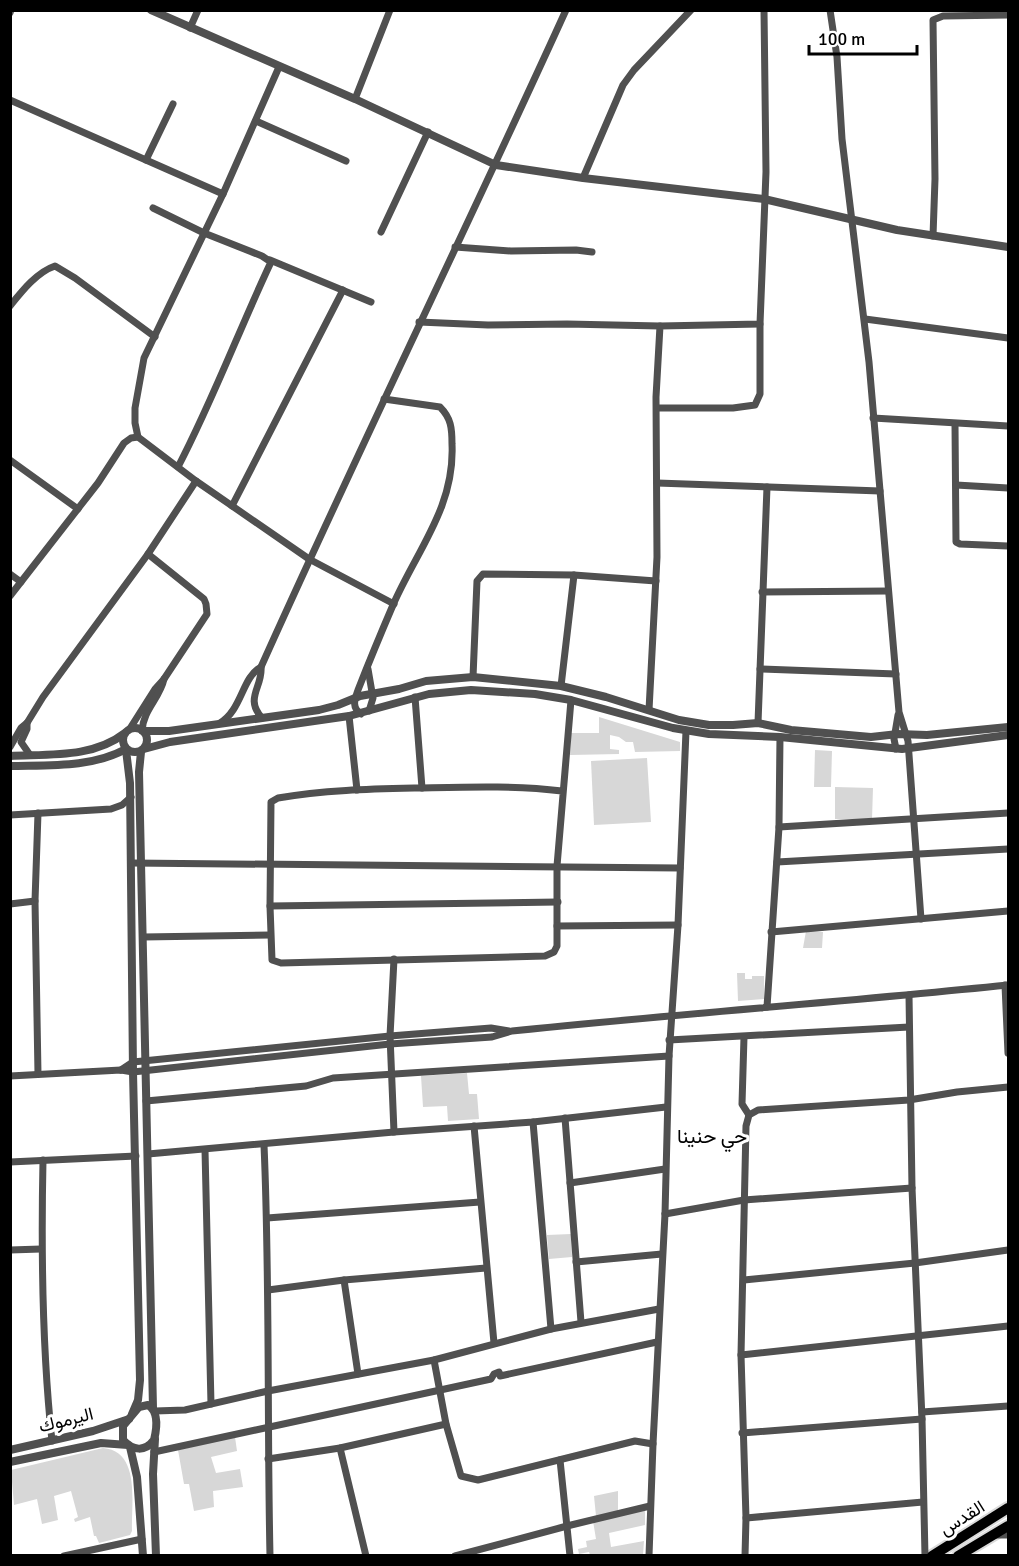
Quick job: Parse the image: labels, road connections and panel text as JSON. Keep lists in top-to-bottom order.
{
  "streets": {
    "main road": ["القدس"],
    "street": ["اليرموك"]
  },
  "districts": ["حي حنينا"],
  "scale_bar": "100 m"
}
